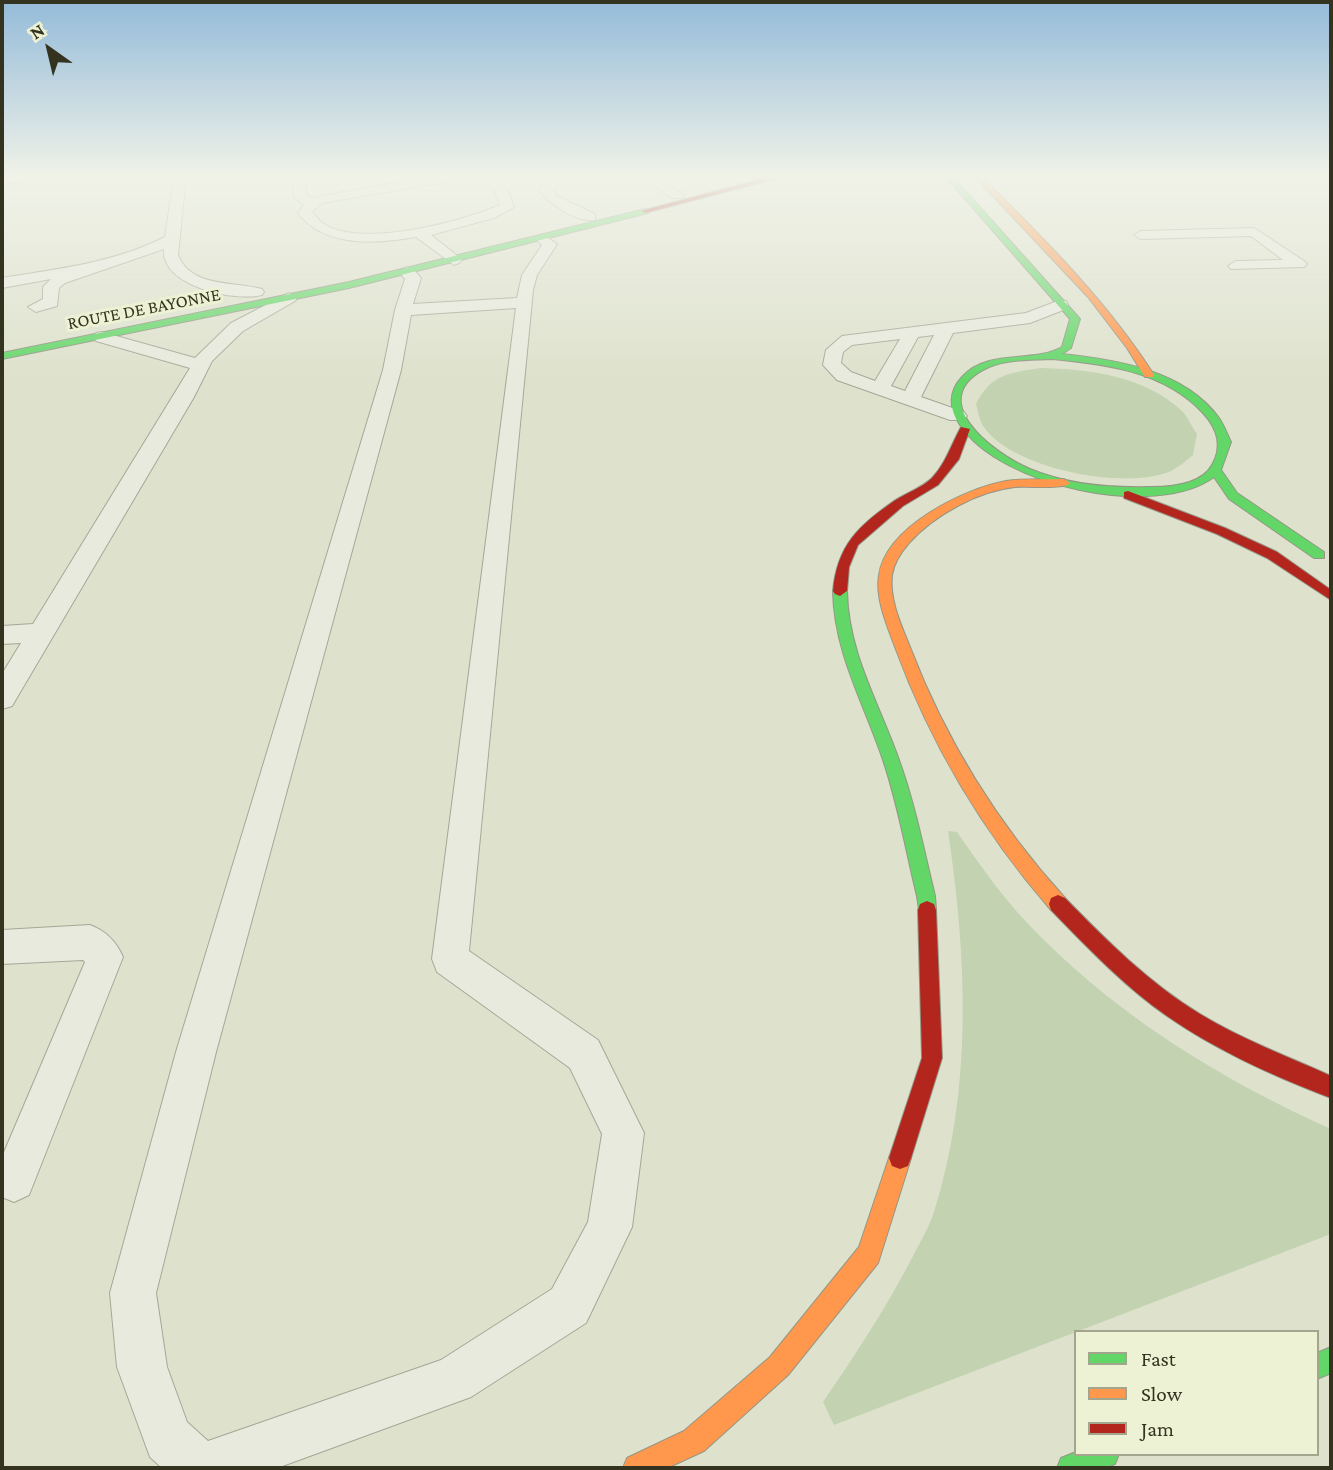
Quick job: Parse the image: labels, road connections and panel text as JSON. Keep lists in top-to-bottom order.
{
  "streets": {
    "main road": ["ROUTE DE BAYONNE"]
  },
  "legend": ["Fast", "Slow", "Jam"],
  "north": "top left"
}
